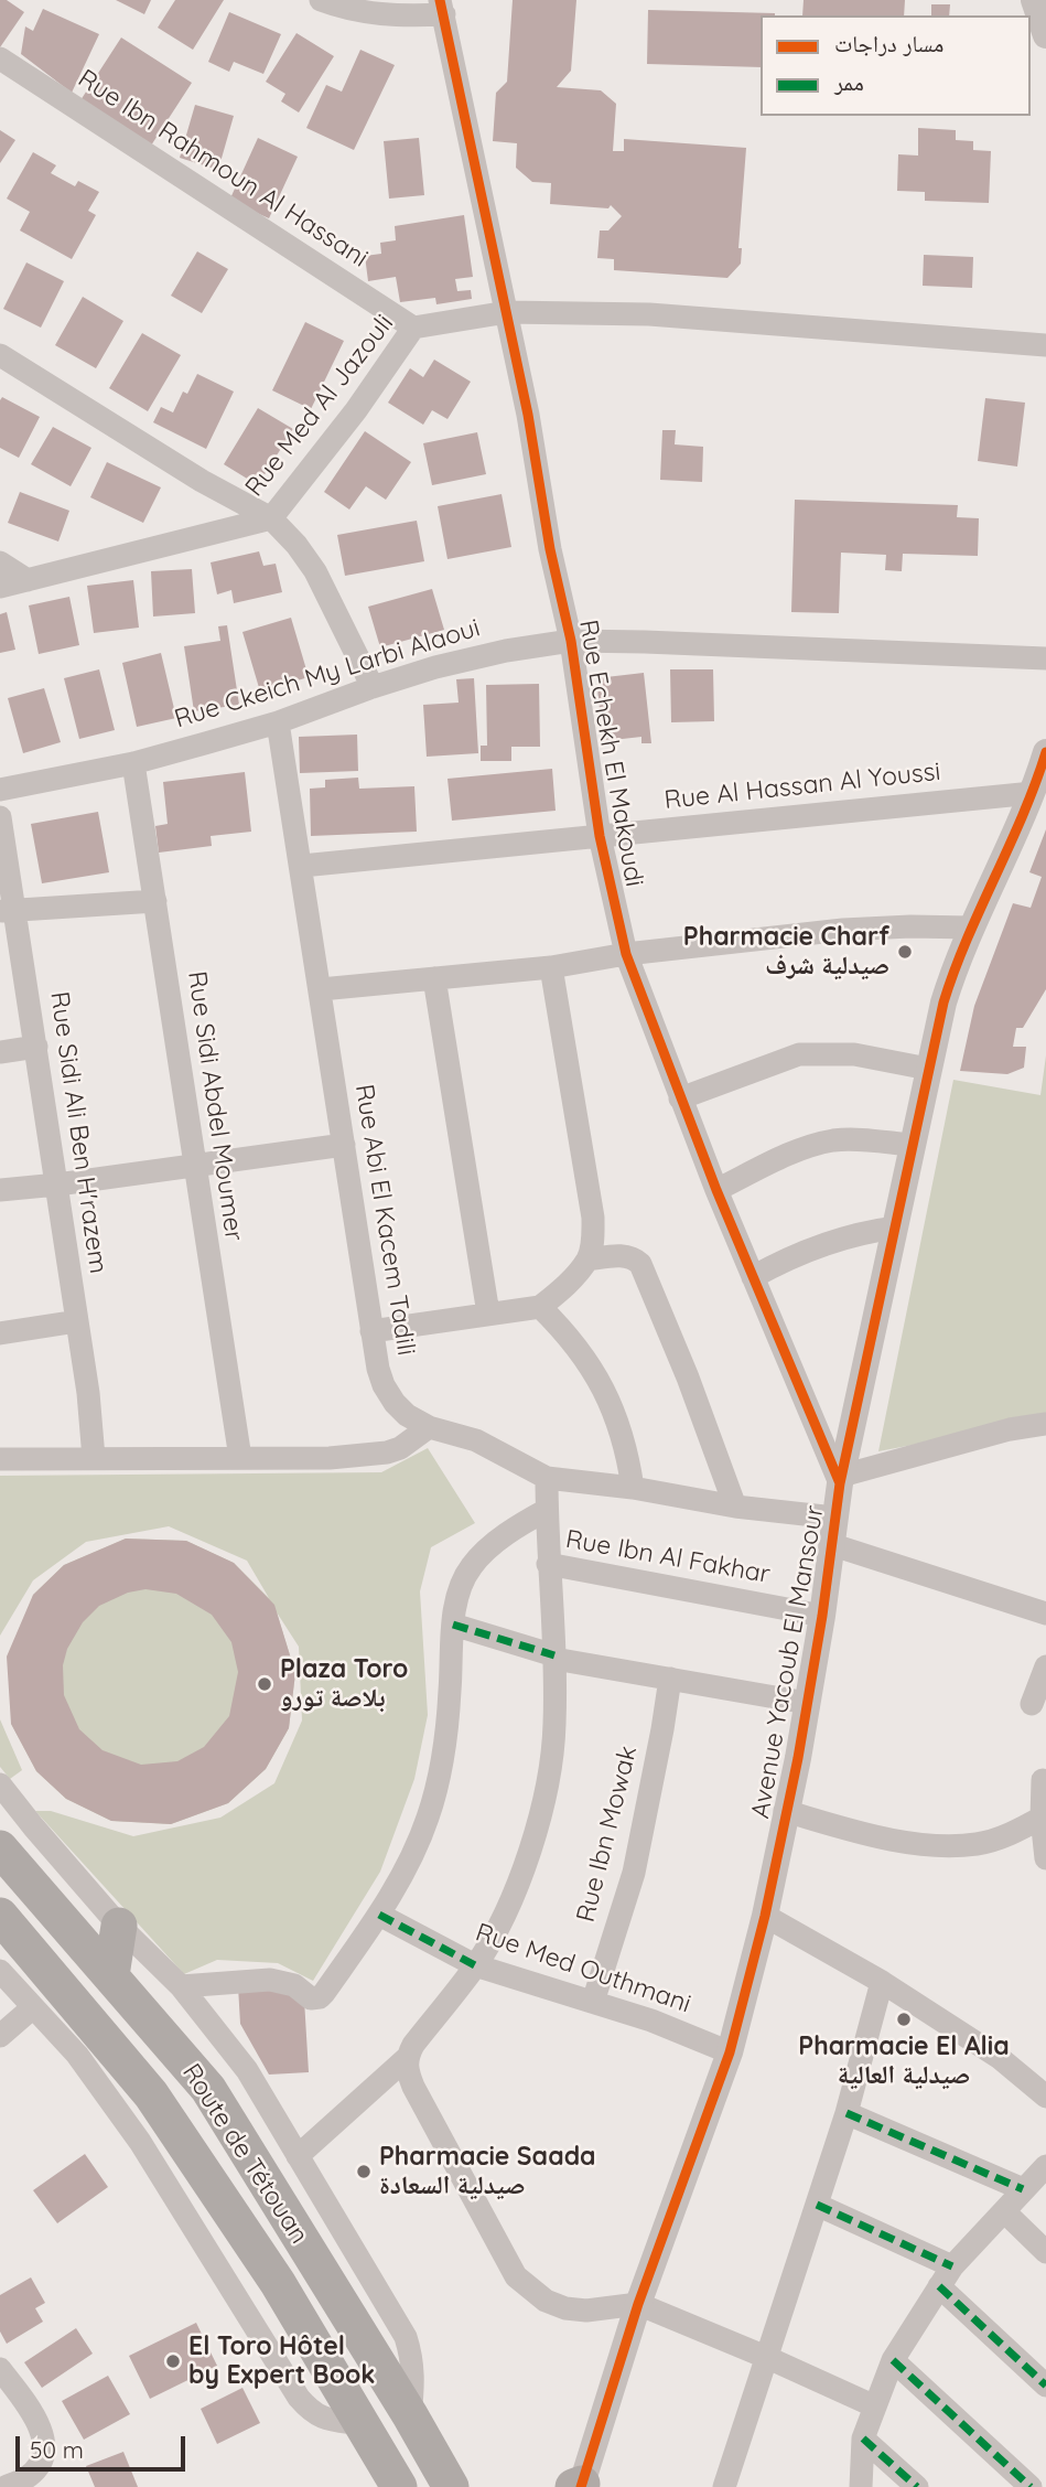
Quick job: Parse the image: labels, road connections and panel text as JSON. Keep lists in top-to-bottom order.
{
  "streets": {
    "highway": ["Route de Tétouan"],
    "street": [
      "Rue Ibn Rahmoun Al Hassani",
      "Rue Med Al Jazouli",
      "Rue Ckeich My Larbi Alaoui",
      "Rue Echekh El Makoudi",
      "Rue Al Hassan Al Youssi",
      "Rue Sidi Abdel Moumer",
      "Rue Sidi Ali Ben H'razem",
      "Rue Abi El Kacem Tadili",
      "Rue Ibn Al Fakhar",
      "Avenue Yacoub El Mansour",
      "Rue Ibn Mowak",
      "Rue Med Outhmani"
    ]
  },
  "crossings": [
    ["Rue Ibn Rahmoun Al Hassani", "Rue Med Al Jazouli"],
    ["Rue Med Al Jazouli", "Rue Echekh El Makoudi"],
    ["Rue Ckeich My Larbi Alaoui", "Rue Echekh El Makoudi"],
    ["Rue Ckeich My Larbi Alaoui", "Rue Sidi Abdel Moumer"],
    ["Rue Ckeich My Larbi Alaoui", "Rue Abi El Kacem Tadili"],
    ["Rue Echekh El Makoudi", "Rue Al Hassan Al Youssi"],
    ["Rue Echekh El Makoudi", "Avenue Yacoub El Mansour"],
    ["Rue Al Hassan Al Youssi", "Rue Abi El Kacem Tadili"],
    ["Rue Al Hassan Al Youssi", "Avenue Yacoub El Mansour"],
    ["Rue Abi El Kacem Tadili", "Avenue Yacoub El Mansour"],
    ["Rue Ibn Al Fakhar", "Avenue Yacoub El Mansour"],
    ["Avenue Yacoub El Mansour", "Rue Med Outhmani"],
    ["Rue Ibn Mowak", "Rue Med Outhmani"]
  ],
  "places": [
    "Pharmacie Charf صيدلية شرف",
    "Plaza Toro بلاصة تورو",
    "Pharmacie El Alia صيدلية العالية",
    "Pharmacie Saada صيدلية السعادة",
    "El Toro Hôtel by Expert Book"
  ],
  "legend": ["مسار دراجات", "ممر"],
  "scale_bar": "50 m"
}
